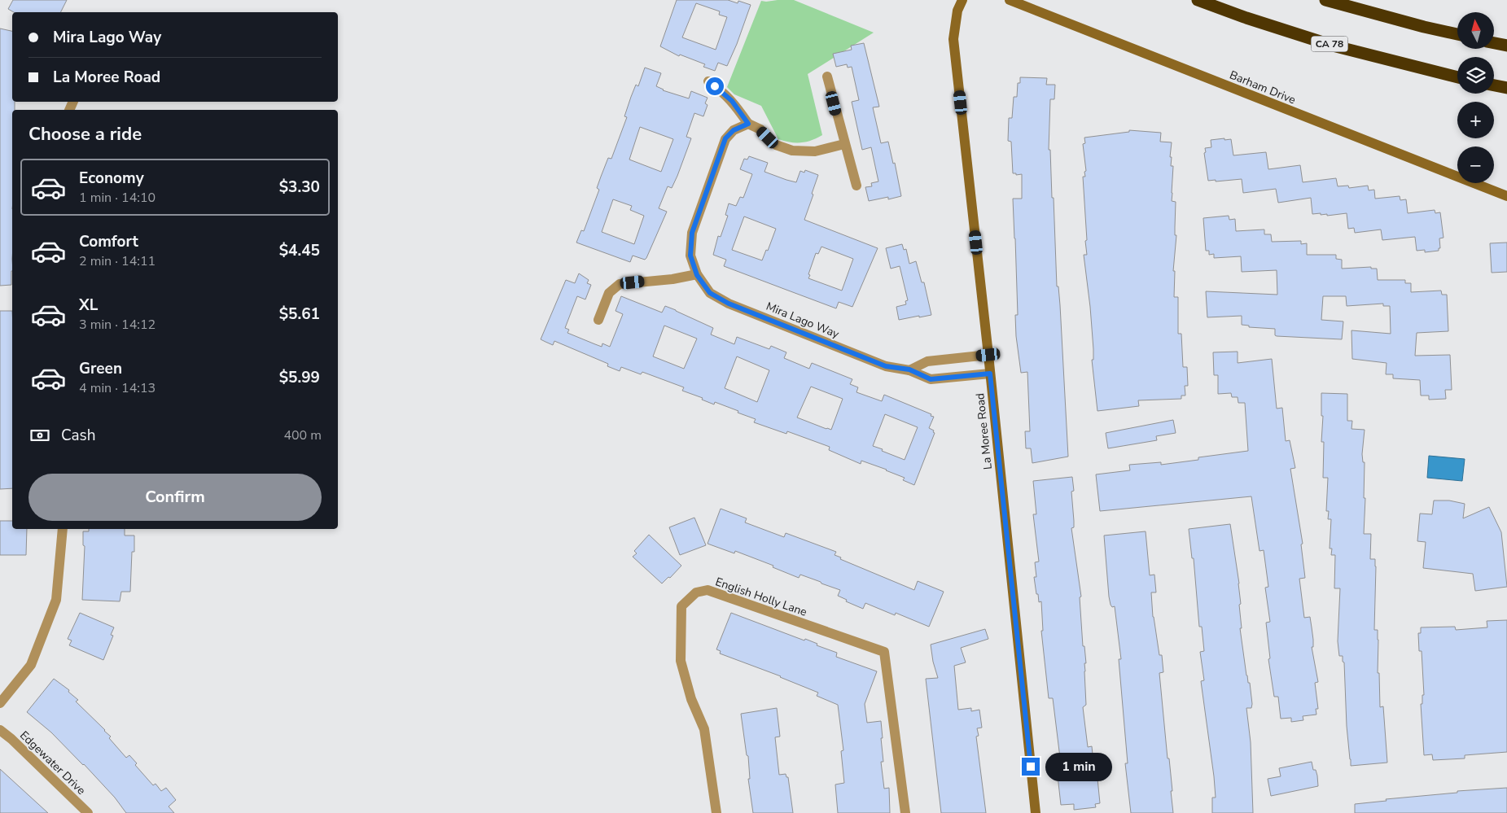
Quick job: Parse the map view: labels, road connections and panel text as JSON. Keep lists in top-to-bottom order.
{
  "streets": {
    "highway": ["CA 78"],
    "street": [
      "Barham Drive",
      "Mira Lago Way",
      "La Moree Road",
      "English Holly Lane",
      "Edgewater Drive"
    ]
  },
  "crossings": [
    ["Mira Lago Way", "La Moree Road"]
  ],
  "north": "top",
  "page": {
    "map_buttons": ["+", "−"],
    "banner": ["Mira Lago Way", "La Moree Road"],
    "heading": "Choose a ride",
    "list": [
      {
        "name": "Economy",
        "note": "1 min · 14:10",
        "value": "$3.30"
      },
      {
        "name": "Comfort",
        "note": "2 min · 14:11",
        "value": "$4.45"
      },
      {
        "name": "XL",
        "note": "3 min · 14:12",
        "value": "$5.61"
      },
      {
        "name": "Green",
        "note": "4 min · 14:13",
        "value": "$5.99"
      }
    ],
    "pay": ["Cash", "400 m"],
    "buttons": "Confirm",
    "bubble": "1 min"
  }
}
